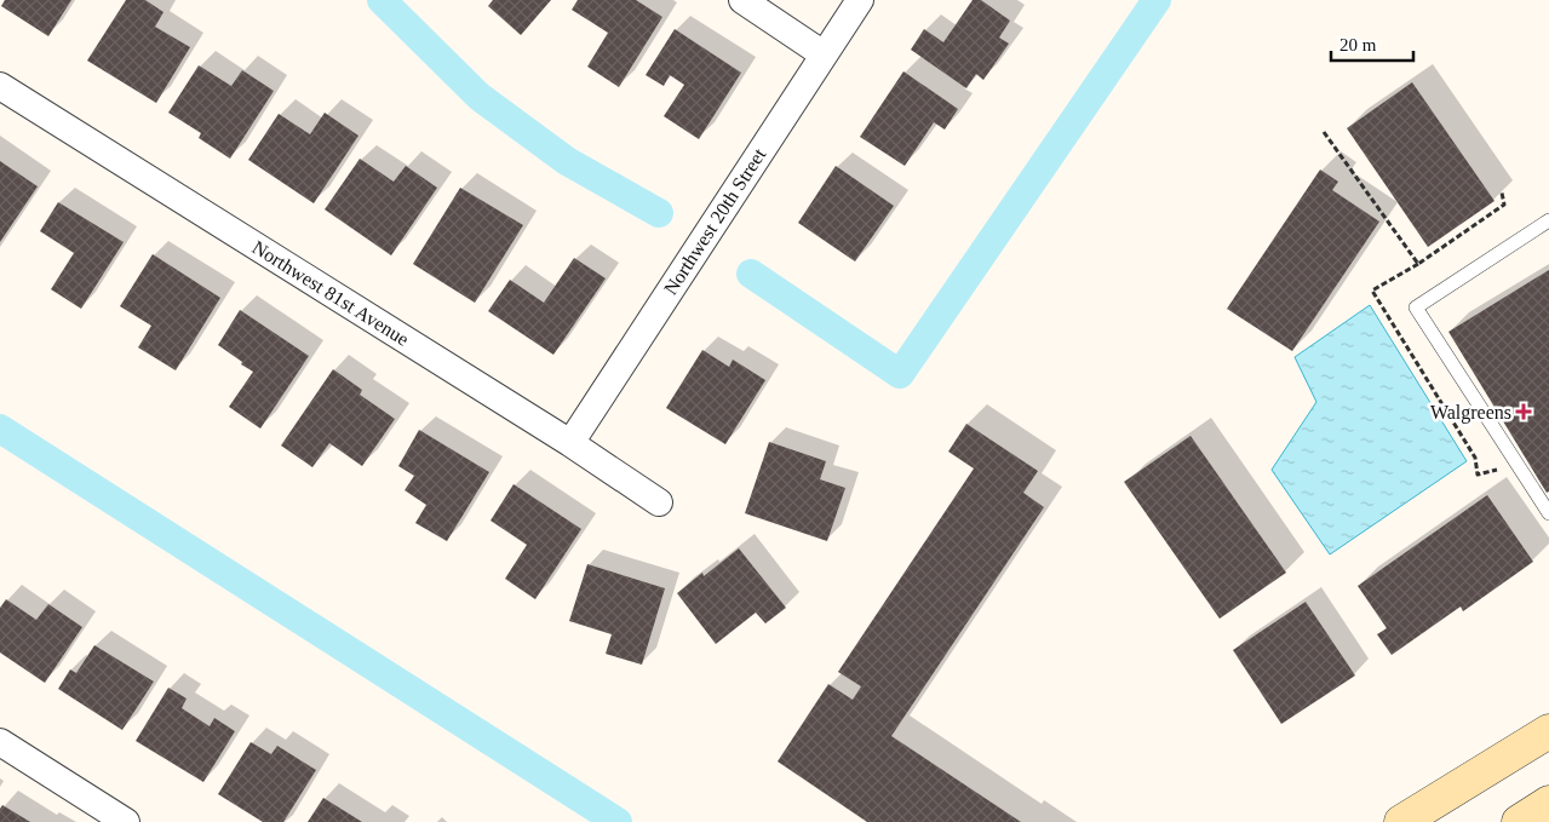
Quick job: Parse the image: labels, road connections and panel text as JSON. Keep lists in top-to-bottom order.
{
  "streets": {
    "street": ["Northwest 20th Street", "Northwest 81st Avenue"]
  },
  "crossings": [
    ["Northwest 20th Street", "Northwest 81st Avenue"]
  ],
  "places": {
    "health": ["Walgreens"]
  },
  "scale_bar": "20 m"
}
